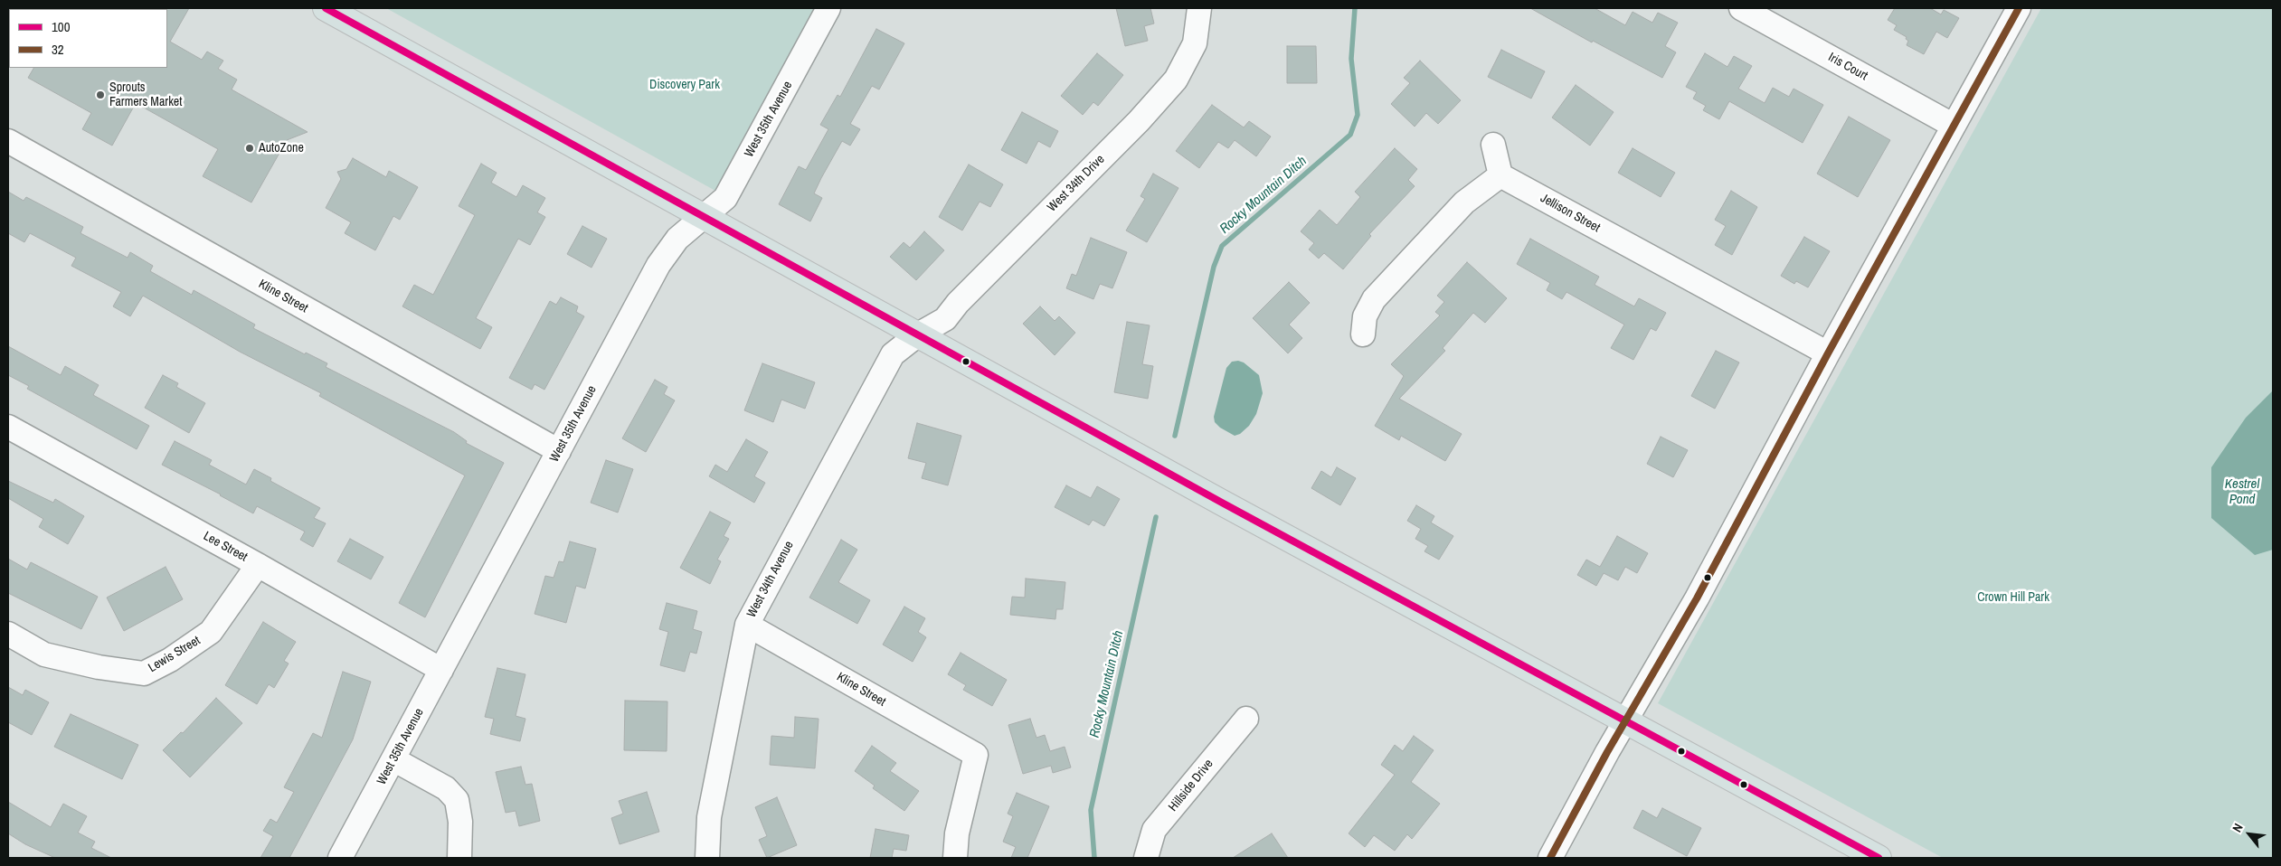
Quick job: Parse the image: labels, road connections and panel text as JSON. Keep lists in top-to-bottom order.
{
  "streets": {
    "street": [
      "Iris Court",
      "West 35th Avenue",
      "West 34th Drive",
      "Jellison Street",
      "Kline Street",
      "Lee Street",
      "West 34th Avenue",
      "Lewis Street",
      "Hillside Drive"
    ]
  },
  "crossings": [
    ["West 35th Avenue", "Kline Street"],
    ["West 35th Avenue", "Lee Street"],
    ["West 34th Drive", "West 34th Avenue"],
    ["Kline Street", "West 34th Avenue"],
    ["Lee Street", "Lewis Street"]
  ],
  "water": ["Rocky Mountain Ditch", "Kestrel Pond"],
  "parks": ["Discovery Park", "Crown Hill Park"],
  "places": ["Sprouts Farmers Market", "AutoZone"],
  "lines": ["transit line 100", "transit line 32"],
  "legend": ["100", "32"],
  "north": "top left"
}
